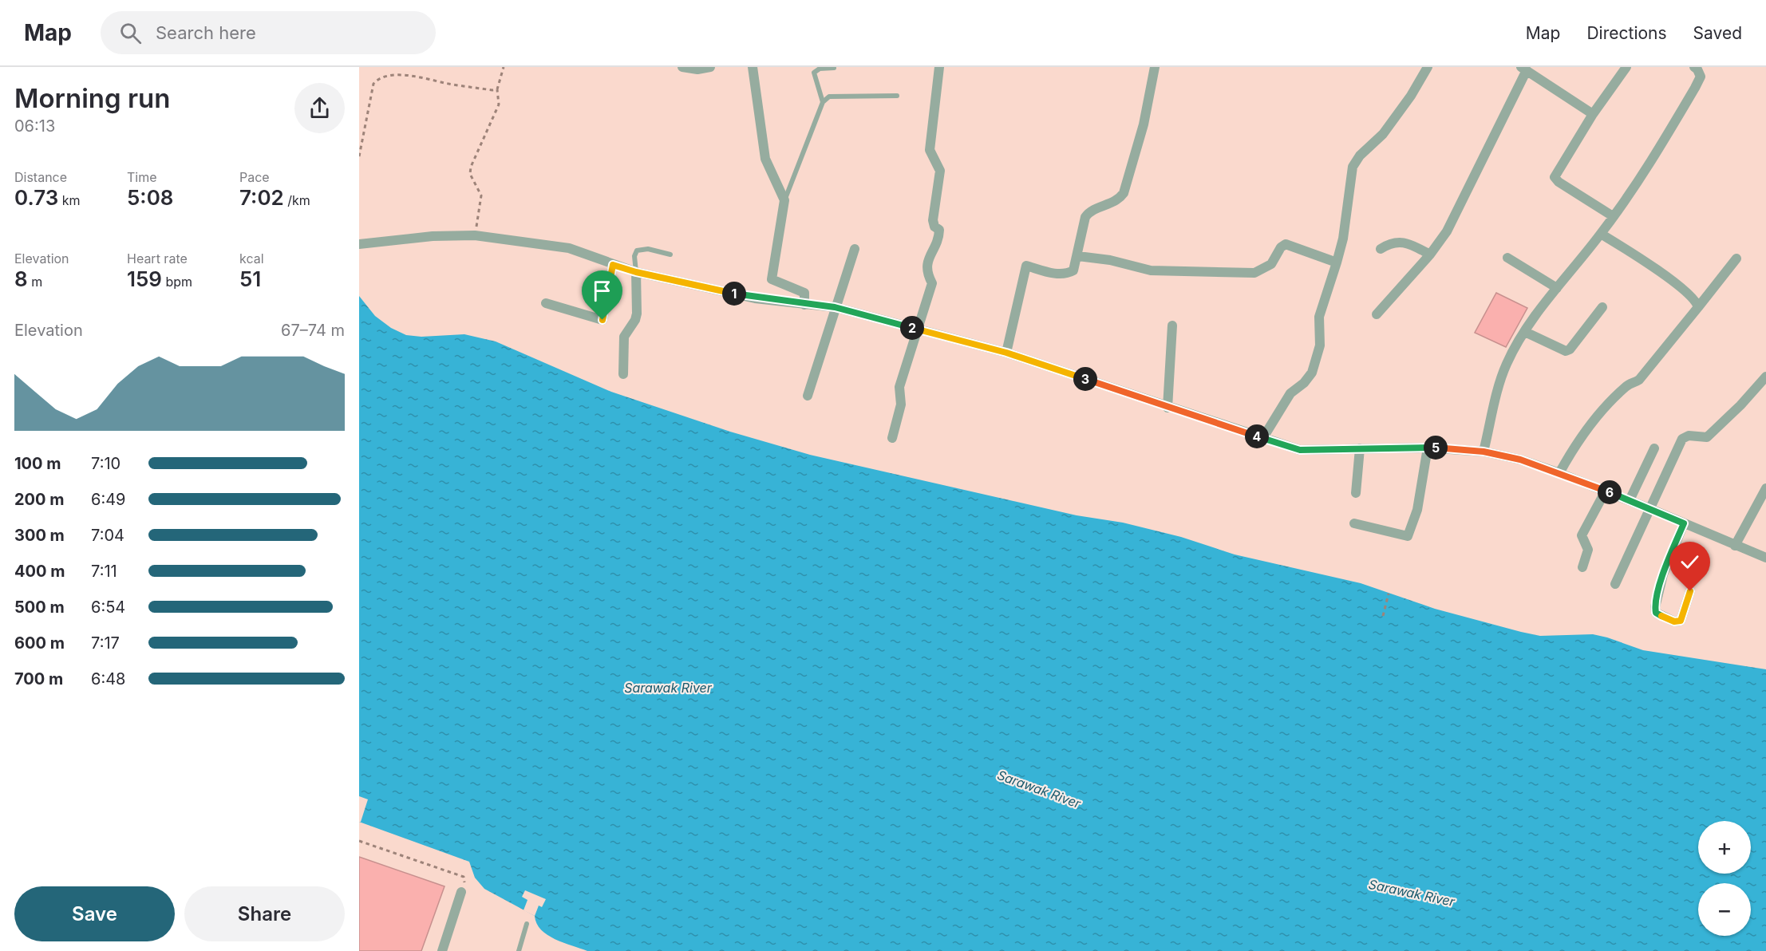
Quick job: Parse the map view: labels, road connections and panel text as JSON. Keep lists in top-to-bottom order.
{
  "water": ["Sarawak River"],
  "page": {
    "header": "Map",
    "search": "Search here",
    "nav": ["Map", "Directions", "Saved"],
    "heading": ["Morning run", "06:13"],
    "stats": [
      ["Distance", "0.73 km"],
      ["Time", "5:08"],
      ["Pace", "7:02 /km"],
      ["Elevation", "8 m"],
      ["Heart rate", "159 bpm"],
      ["kcal", "51"]
    ],
    "pins": [
      "1",
      "2",
      "3",
      "4",
      "5",
      "6"
    ],
    "chart": ["Elevation", "67–74 m"],
    "list": [
      {
        "name": "100 m",
        "note": "7:10"
      },
      {
        "name": "200 m",
        "note": "6:49"
      },
      {
        "name": "300 m",
        "note": "7:04"
      },
      {
        "name": "400 m",
        "note": "7:11"
      },
      {
        "name": "500 m",
        "note": "6:54"
      },
      {
        "name": "600 m",
        "note": "7:17"
      },
      {
        "name": "700 m",
        "note": "6:48"
      }
    ],
    "map_buttons": ["+", "−"],
    "buttons": ["Save", "Share"]
  }
}
